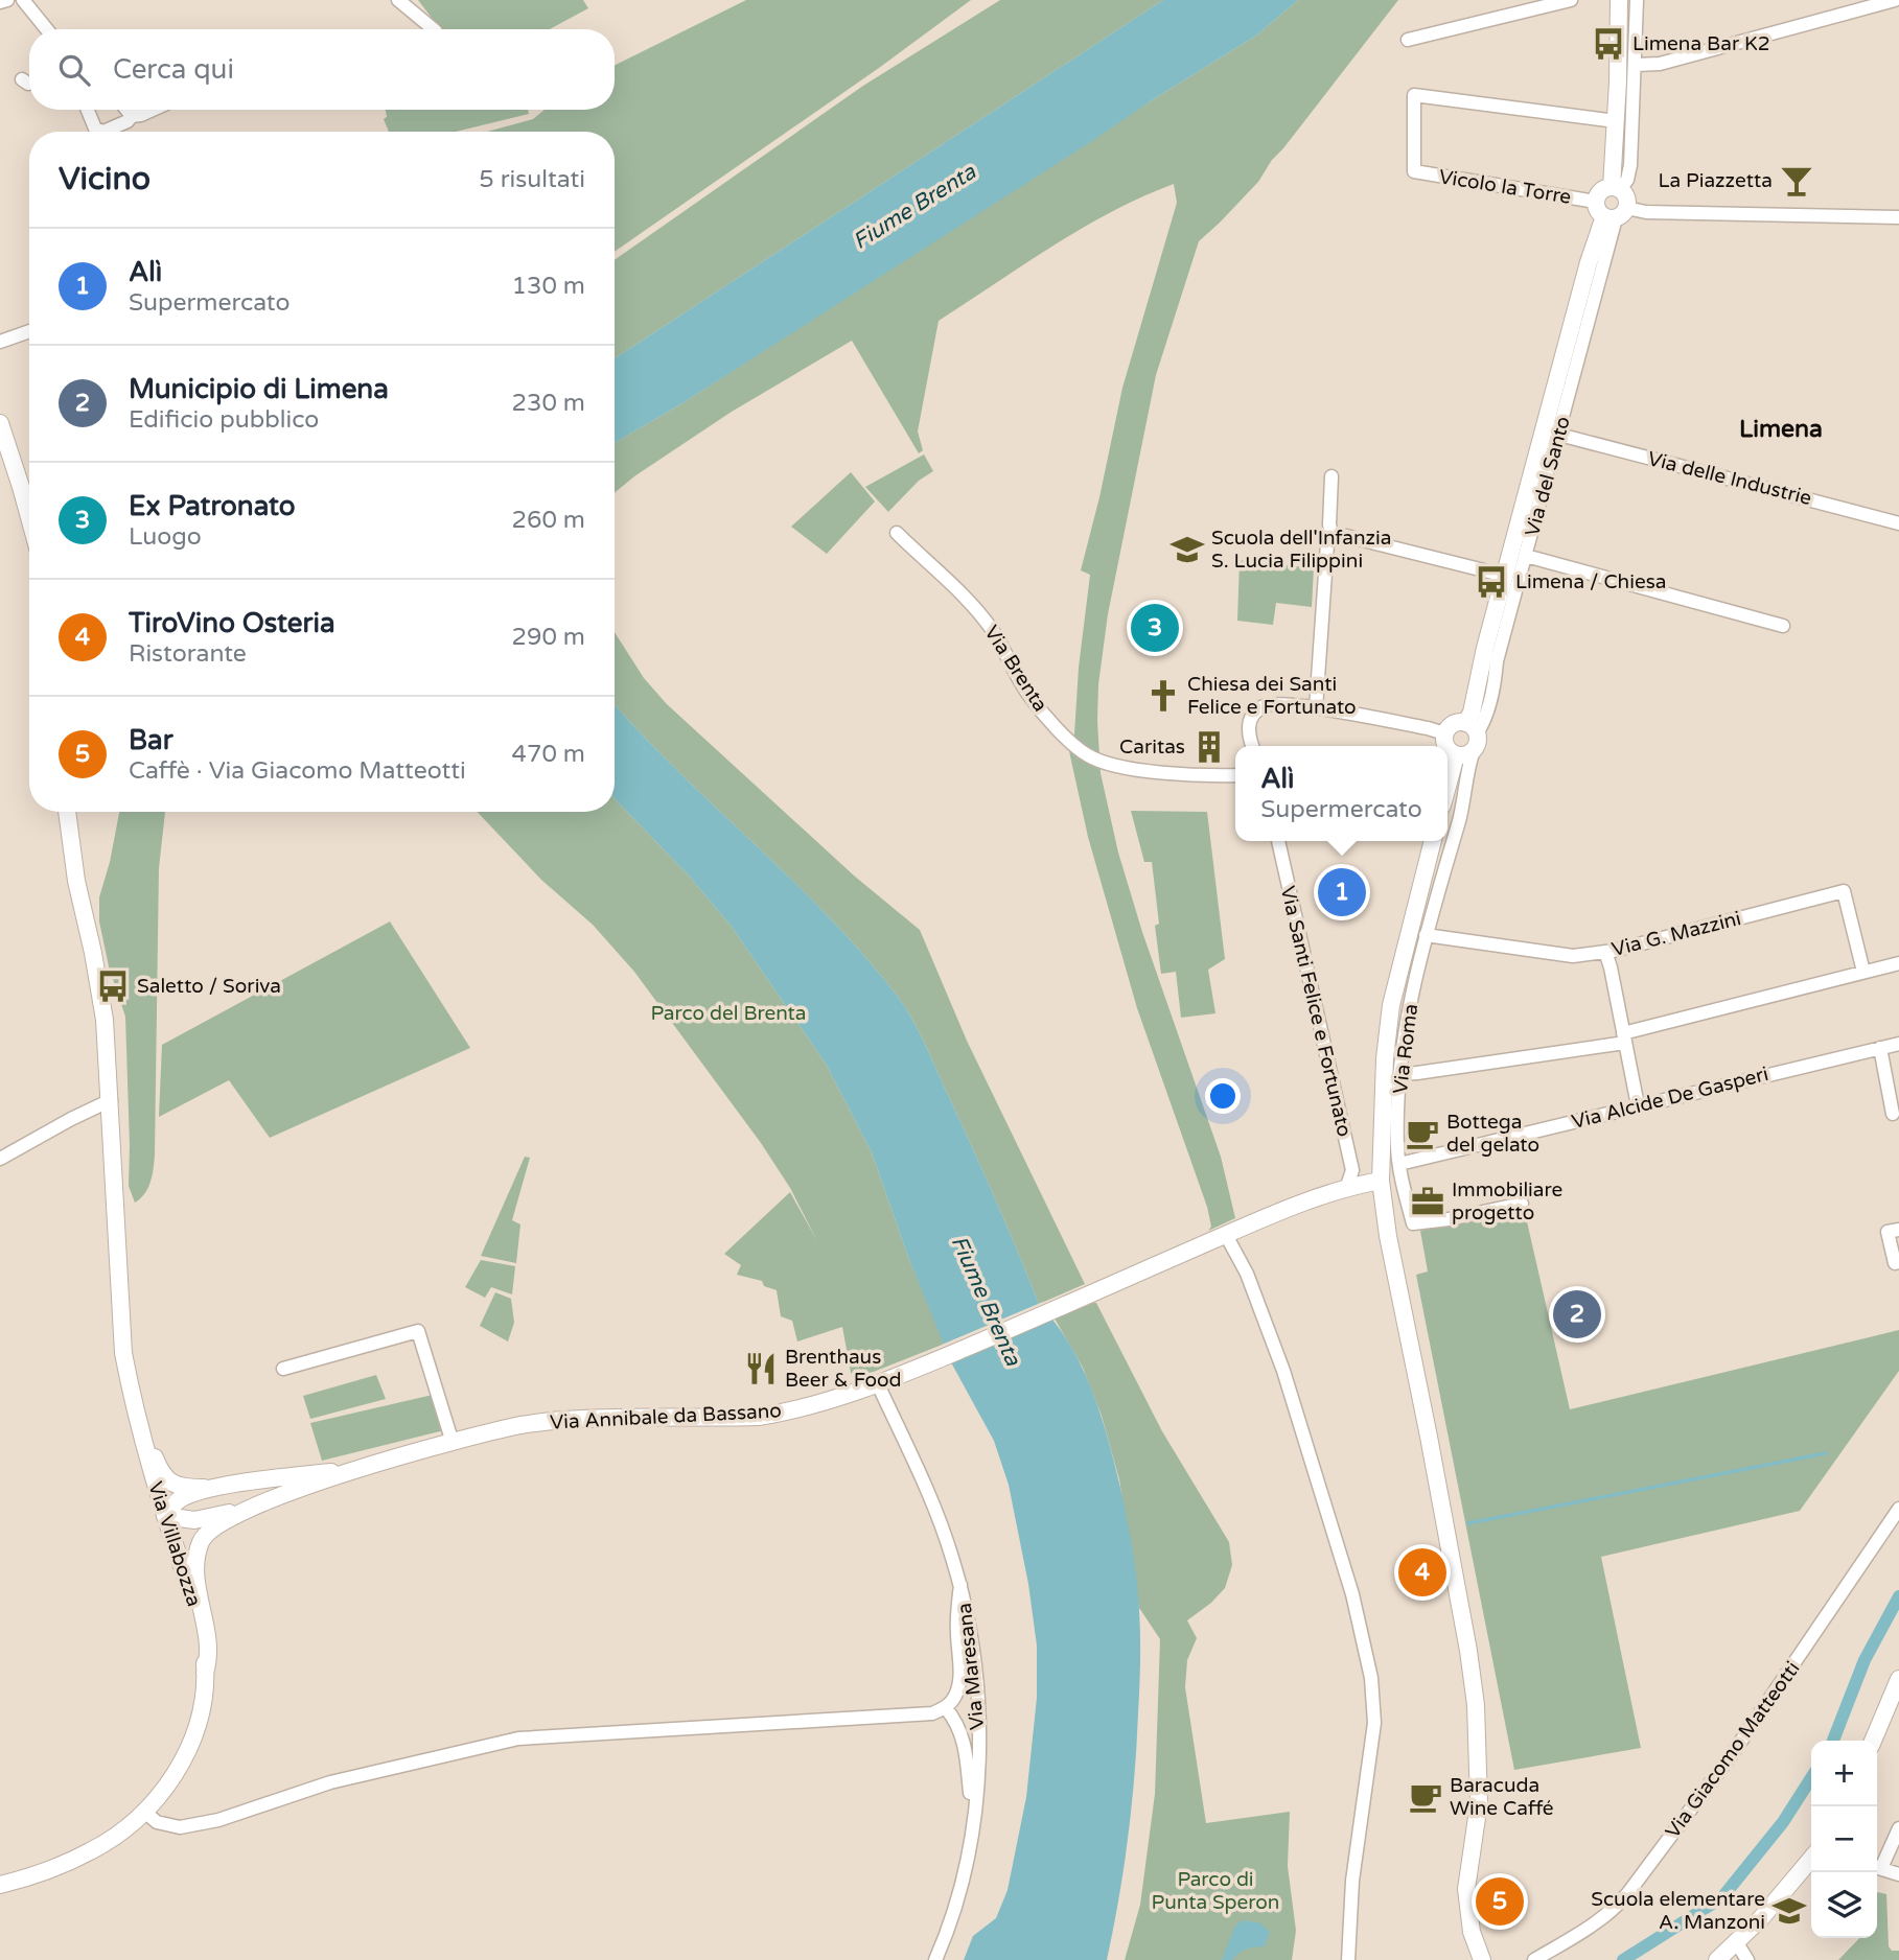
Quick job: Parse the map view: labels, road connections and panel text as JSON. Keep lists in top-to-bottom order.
{
  "streets": {
    "street": [
      "Vicolo la Torre",
      "Via del Santo",
      "Via delle Industrie",
      "Via Brenta",
      "Via G. Mazzini",
      "Via Santi Felice e Fortunato",
      "Via Roma",
      "Via Alcide De Gasperi",
      "Via Annibale da Bassano",
      "Via Villabozza",
      "Via Maresana",
      "Via Giacomo Matteotti"
    ]
  },
  "crossings": [
    ["Vicolo la Torre", "Via del Santo"],
    ["Via del Santo", "Via delle Industrie"],
    ["Via del Santo", "Via Roma"],
    ["Via G. Mazzini", "Via Roma"],
    ["Via Santi Felice e Fortunato", "Via Annibale da Bassano"],
    ["Via Roma", "Via Alcide De Gasperi"],
    ["Via Annibale da Bassano", "Via Villabozza"],
    ["Via Annibale da Bassano", "Via Maresana"]
  ],
  "districts": ["Limena"],
  "water": ["Fiume Brenta"],
  "parks": ["Parco del Brenta", "Parco di Punta Speron"],
  "places": {
    "bus stop": ["Limena Bar K2", "Limena / Chiesa", "Saletto / Soriva"],
    "bar": ["La Piazzetta"],
    "school or university": ["Scuola dell'Infanzia S. Lucia Filippini", "Scuola elementare A. Manzoni"],
    "church": ["Chiesa dei Santi Felice e Fortunato"],
    "building": ["Caritas"],
    "cafe": ["Bottega del gelato", "Baracuda Wine Caffé"],
    "office": ["Immobiliare progetto"],
    "restaurant": ["Brenthaus Beer & Food"]
  },
  "page": {
    "search": "Cerca qui",
    "heading": ["Vicino", "5 risultati"],
    "list": [
      {
        "mark": "1",
        "name": "Alì",
        "note": "Supermercato",
        "value": "130 m"
      },
      {
        "mark": "2",
        "name": "Municipio di Limena",
        "note": "Edificio pubblico",
        "value": "230 m"
      },
      {
        "mark": "3",
        "name": "Ex Patronato",
        "note": "Luogo",
        "value": "260 m"
      },
      {
        "mark": "4",
        "name": "TiroVino Osteria",
        "note": "Ristorante",
        "value": "290 m"
      },
      {
        "mark": "5",
        "name": "Bar",
        "note": "Caffè · Via Giacomo Matteotti",
        "value": "470 m"
      }
    ],
    "pins": [
      "3",
      "1",
      "2",
      "4",
      "5"
    ],
    "popup": ["Alì", "Supermercato"],
    "map_buttons": ["+", "−"]
  }
}
